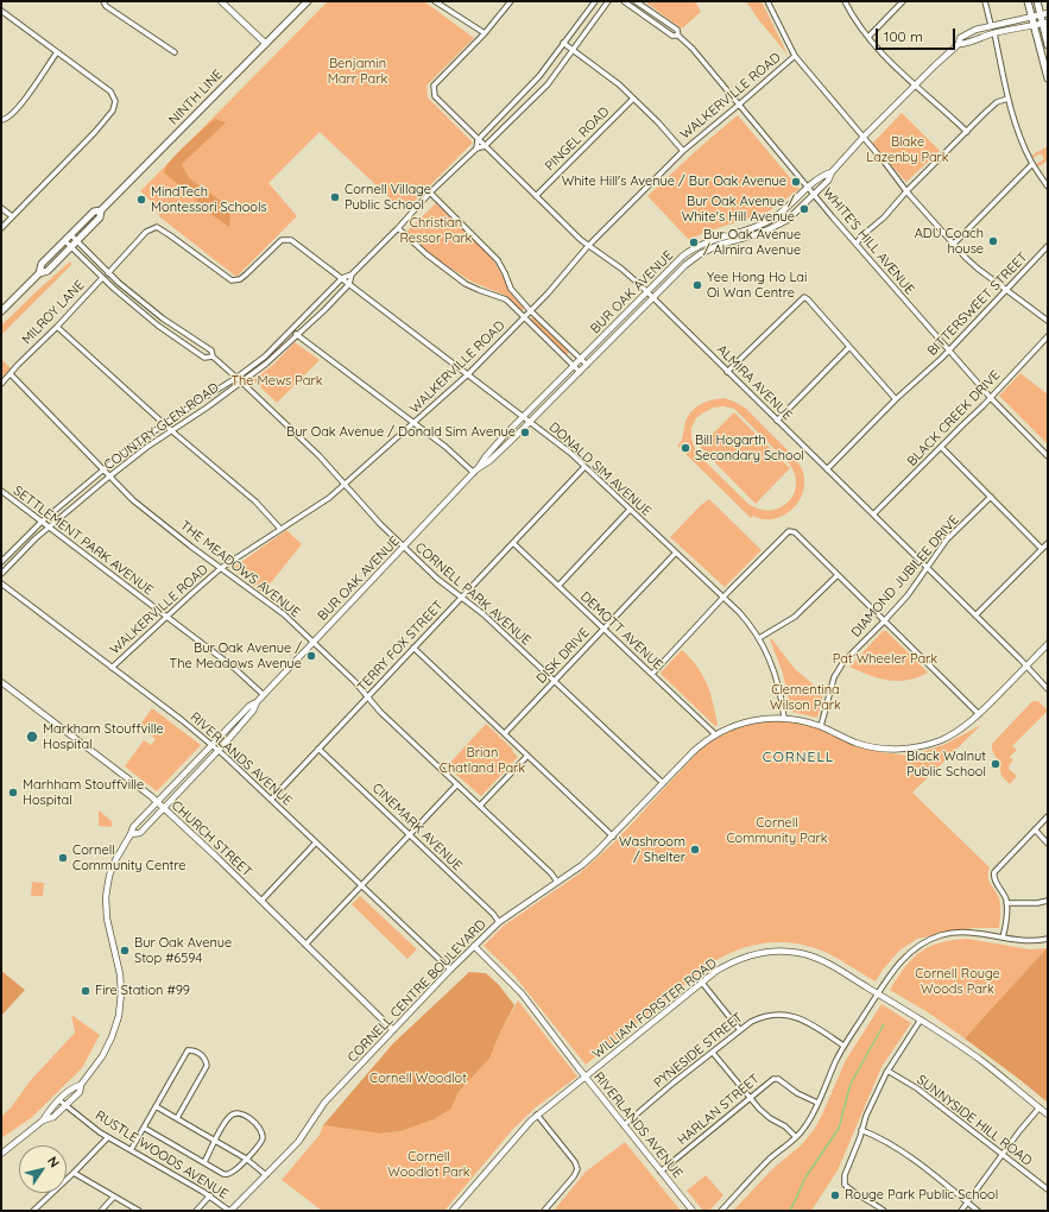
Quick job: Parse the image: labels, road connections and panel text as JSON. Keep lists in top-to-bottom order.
{
  "streets": {
    "main road": ["NINTH LINE"],
    "street": [
      "WALKERVILLE ROAD",
      "PINGEL ROAD",
      "WHITE'S HILL AVENUE",
      "BUR OAK AVENUE",
      "BITTERSWEET STREET",
      "MILROY LANE",
      "ALMIRA AVENUE",
      "BLACK CREEK DRIVE",
      "COUNTRY GLEN ROAD",
      "DONALD SIM AVENUE",
      "SETTLEMENT PARK AVENUE",
      "THE MEADOWS AVENUE",
      "DIAMOND JUBILEE DRIVE",
      "CORNELL PARK AVENUE",
      "DEMOTT AVENUE",
      "TERRY FOX STREET",
      "DISK DRIVE",
      "RIVERLANDS AVENUE",
      "CINEMARK AVENUE",
      "CHURCH STREET",
      "CORNELL CENTRE BOULEVARD",
      "WILLIAM FORSTER ROAD",
      "PYNESIDE STREET",
      "HARLAN STREET",
      "SUNNYSIDE HILL ROAD",
      "RUSTLE WOODS AVENUE"
    ]
  },
  "crossings": [
    ["WALKERVILLE ROAD", "WHITE'S HILL AVENUE"],
    ["WALKERVILLE ROAD", "ALMIRA AVENUE"],
    ["WALKERVILLE ROAD", "DONALD SIM AVENUE"],
    ["WALKERVILLE ROAD", "SETTLEMENT PARK AVENUE"],
    ["WALKERVILLE ROAD", "THE MEADOWS AVENUE"],
    ["WALKERVILLE ROAD", "CORNELL PARK AVENUE"],
    ["WALKERVILLE ROAD", "RIVERLANDS AVENUE"],
    ["NINTH LINE", "CORNELL PARK AVENUE"],
    ["PINGEL ROAD", "ALMIRA AVENUE"],
    ["WHITE'S HILL AVENUE", "BUR OAK AVENUE"],
    ["WHITE'S HILL AVENUE", "BITTERSWEET STREET"],
    ["WHITE'S HILL AVENUE", "BLACK CREEK DRIVE"],
    ["BUR OAK AVENUE", "ALMIRA AVENUE"],
    ["BUR OAK AVENUE", "DONALD SIM AVENUE"],
    ["BUR OAK AVENUE", "SETTLEMENT PARK AVENUE"],
    ["BUR OAK AVENUE", "THE MEADOWS AVENUE"],
    ["BUR OAK AVENUE", "CORNELL PARK AVENUE"],
    ["BUR OAK AVENUE", "RIVERLANDS AVENUE"],
    ["BUR OAK AVENUE", "CHURCH STREET"],
    ["BUR OAK AVENUE", "RUSTLE WOODS AVENUE"],
    ["MILROY LANE", "THE MEADOWS AVENUE"],
    ["MILROY LANE", "CORNELL PARK AVENUE"],
    ["ALMIRA AVENUE", "BLACK CREEK DRIVE"],
    ["ALMIRA AVENUE", "COUNTRY GLEN ROAD"],
    ["ALMIRA AVENUE", "DIAMOND JUBILEE DRIVE"],
    ["ALMIRA AVENUE", "CORNELL CENTRE BOULEVARD"],
    ["COUNTRY GLEN ROAD", "DONALD SIM AVENUE"],
    ["COUNTRY GLEN ROAD", "SETTLEMENT PARK AVENUE"],
    ["COUNTRY GLEN ROAD", "THE MEADOWS AVENUE"],
    ["COUNTRY GLEN ROAD", "CORNELL PARK AVENUE"],
    ["DONALD SIM AVENUE", "CORNELL PARK AVENUE"],
    ["DONALD SIM AVENUE", "TERRY FOX STREET"],
    ["DONALD SIM AVENUE", "DISK DRIVE"],
    ["DONALD SIM AVENUE", "CORNELL CENTRE BOULEVARD"],
    ["THE MEADOWS AVENUE", "TERRY FOX STREET"],
    ["THE MEADOWS AVENUE", "CORNELL CENTRE BOULEVARD"],
    ["DIAMOND JUBILEE DRIVE", "CORNELL CENTRE BOULEVARD"],
    ["CORNELL PARK AVENUE", "TERRY FOX STREET"],
    ["CORNELL PARK AVENUE", "DISK DRIVE"],
    ["CORNELL PARK AVENUE", "CORNELL CENTRE BOULEVARD"],
    ["DEMOTT AVENUE", "TERRY FOX STREET"],
    ["DEMOTT AVENUE", "DISK DRIVE"],
    ["DEMOTT AVENUE", "CORNELL CENTRE BOULEVARD"],
    ["TERRY FOX STREET", "RIVERLANDS AVENUE"],
    ["TERRY FOX STREET", "CINEMARK AVENUE"],
    ["RIVERLANDS AVENUE", "CORNELL CENTRE BOULEVARD"],
    ["RIVERLANDS AVENUE", "WILLIAM FORSTER ROAD"],
    ["RIVERLANDS AVENUE", "PYNESIDE STREET"],
    ["RIVERLANDS AVENUE", "HARLAN STREET"],
    ["CINEMARK AVENUE", "CORNELL CENTRE BOULEVARD"],
    ["CHURCH STREET", "CORNELL CENTRE BOULEVARD"],
    ["CORNELL CENTRE BOULEVARD", "RUSTLE WOODS AVENUE"]
  ],
  "districts": ["CORNELL"],
  "parks": [
    "Benjamin Marr Park",
    "Blake Lazenby Park",
    "Christian Ressor Park",
    "The Mews Park",
    "Pat Wheeler Park",
    "Clementina Wilson Park",
    "Brian Chatland Park",
    "Cornell Community Park",
    "Cornell Rouge Woods Park",
    "Cornell Woodlot",
    "Cornell Woodlot Park"
  ],
  "places": [
    "White Hill's Avenue / Bur Oak Avenue",
    "Cornell Village Public School",
    "MindTech Montessori Schools",
    "Bur Oak Avenue / White's Hill Avenue",
    "ADU Coach house",
    "Bur Oak Avenue / Almira Avenue",
    "Yee Hong Ho Lai Oi Wan Centre",
    "Bur Oak Avenue / Donald Sim Avenue",
    "Bill Hogarth Secondary School",
    "Bur Oak Avenue / The Meadows Avenue",
    "Markham Stouffville Hospital",
    "Black Walnut Public School",
    "Marhham Stouffville Hospital",
    "Washroom / Shelter",
    "Cornell Community Centre",
    "Bur Oak Avenue Stop #6594",
    "Fire Station #99",
    "Rouge Park Public School"
  ],
  "scale_bar": "100 m",
  "north": "top right"
}
